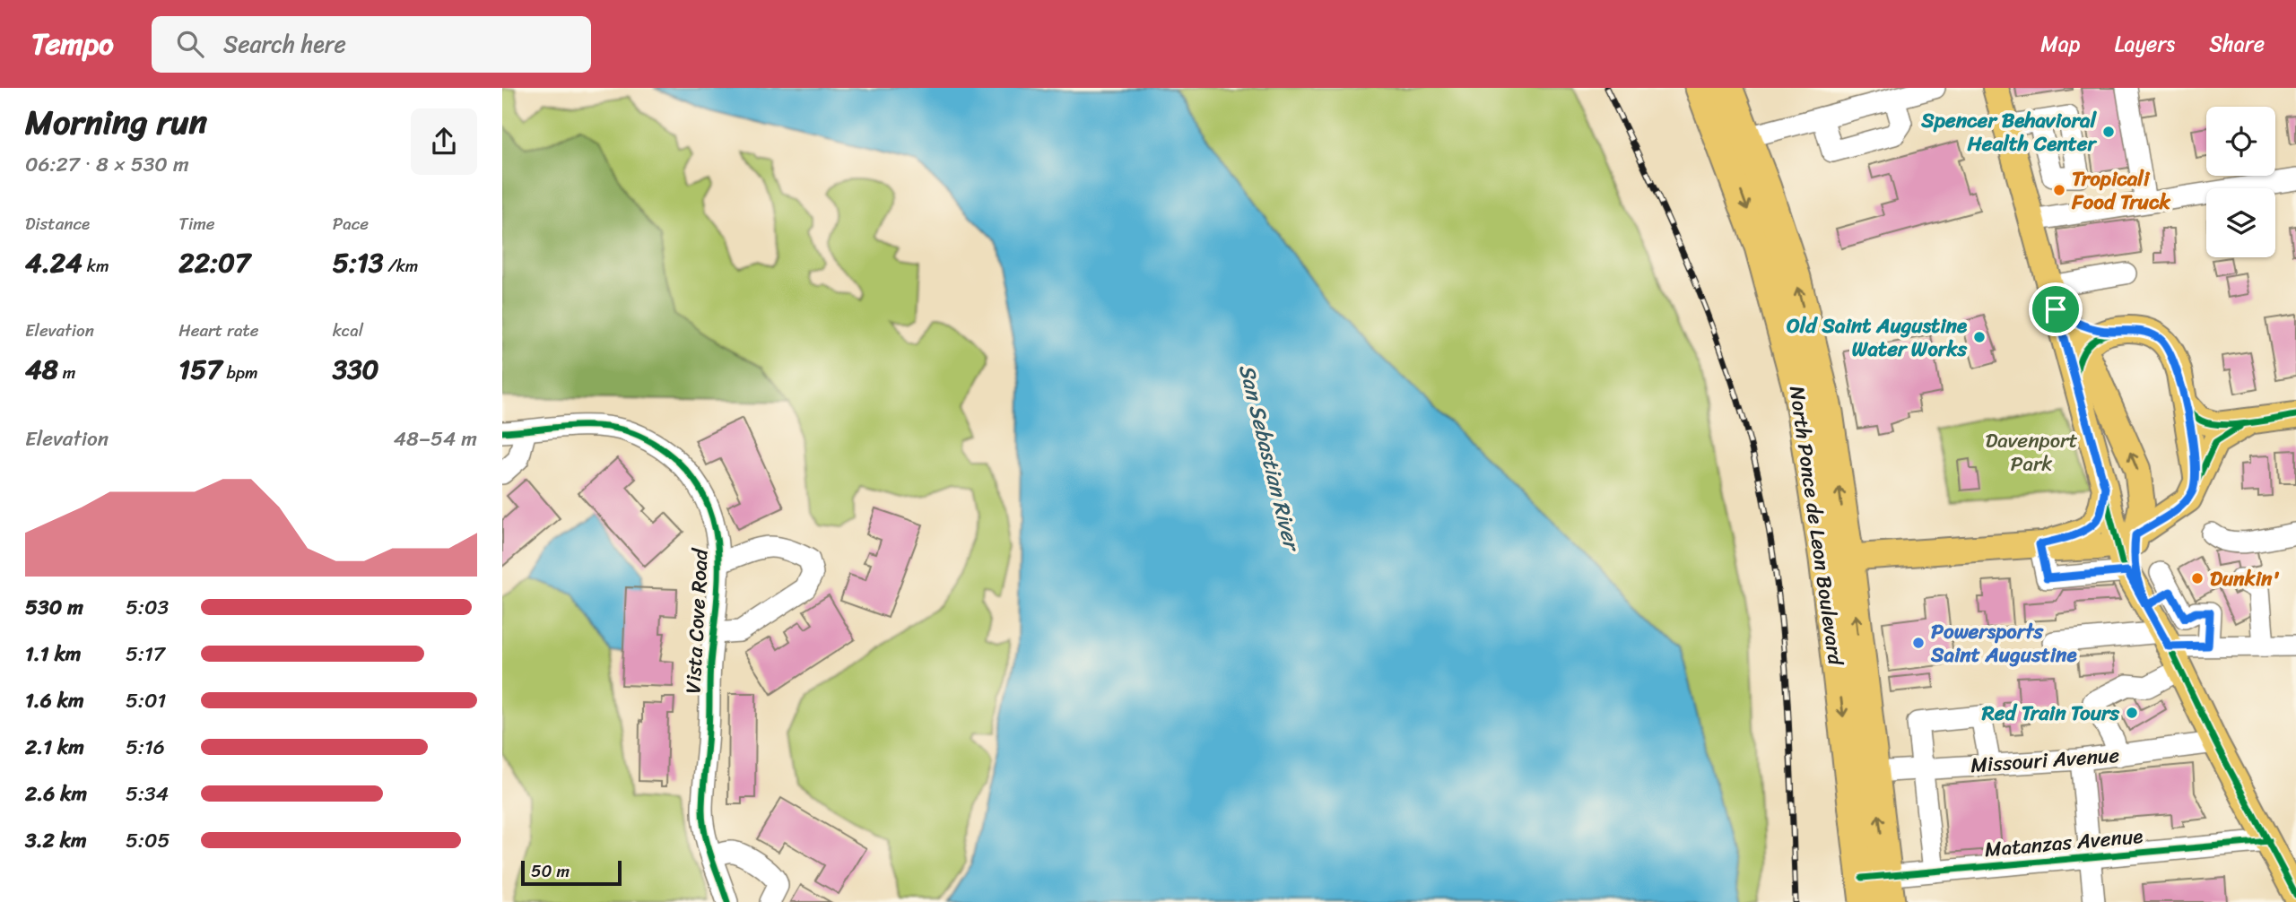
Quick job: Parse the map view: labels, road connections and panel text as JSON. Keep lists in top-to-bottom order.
{
  "streets": {
    "highway": ["North Ponce de Leon Boulevard"],
    "street": ["Vista Cove Road", "Missouri Avenue", "Matanzas Avenue"]
  },
  "crossings": [
    ["North Ponce de Leon Boulevard", "Missouri Avenue"],
    ["North Ponce de Leon Boulevard", "Matanzas Avenue"]
  ],
  "water": ["San Sebastian River"],
  "parks": ["Davenport Park"],
  "places": [
    "Spencer Behavioral Health Center",
    "Tropicali Food Truck",
    "Old Saint Augustine Water Works",
    "Dunkin'",
    "Powersports Saint Augustine",
    "Red Train Tours"
  ],
  "scale_bar": "50 m",
  "page": {
    "header": "Tempo",
    "search": "Search here",
    "nav": ["Map", "Layers", "Share"],
    "heading": ["Morning run", "06:27 · 8 × 530 m"],
    "stats": [
      ["Distance", "4.24 km"],
      ["Time", "22:07"],
      ["Pace", "5:13 /km"],
      ["Elevation", "48 m"],
      ["Heart rate", "157 bpm"],
      ["kcal", "330"]
    ],
    "chart": ["Elevation", "48–54 m"],
    "list": [
      {
        "name": "530 m",
        "note": "5:03"
      },
      {
        "name": "1.1 km",
        "note": "5:17"
      },
      {
        "name": "1.6 km",
        "note": "5:01"
      },
      {
        "name": "2.1 km",
        "note": "5:16"
      },
      {
        "name": "2.6 km",
        "note": "5:34"
      },
      {
        "name": "3.2 km",
        "note": "5:05"
      }
    ],
    "scale": "50 m"
  }
}
